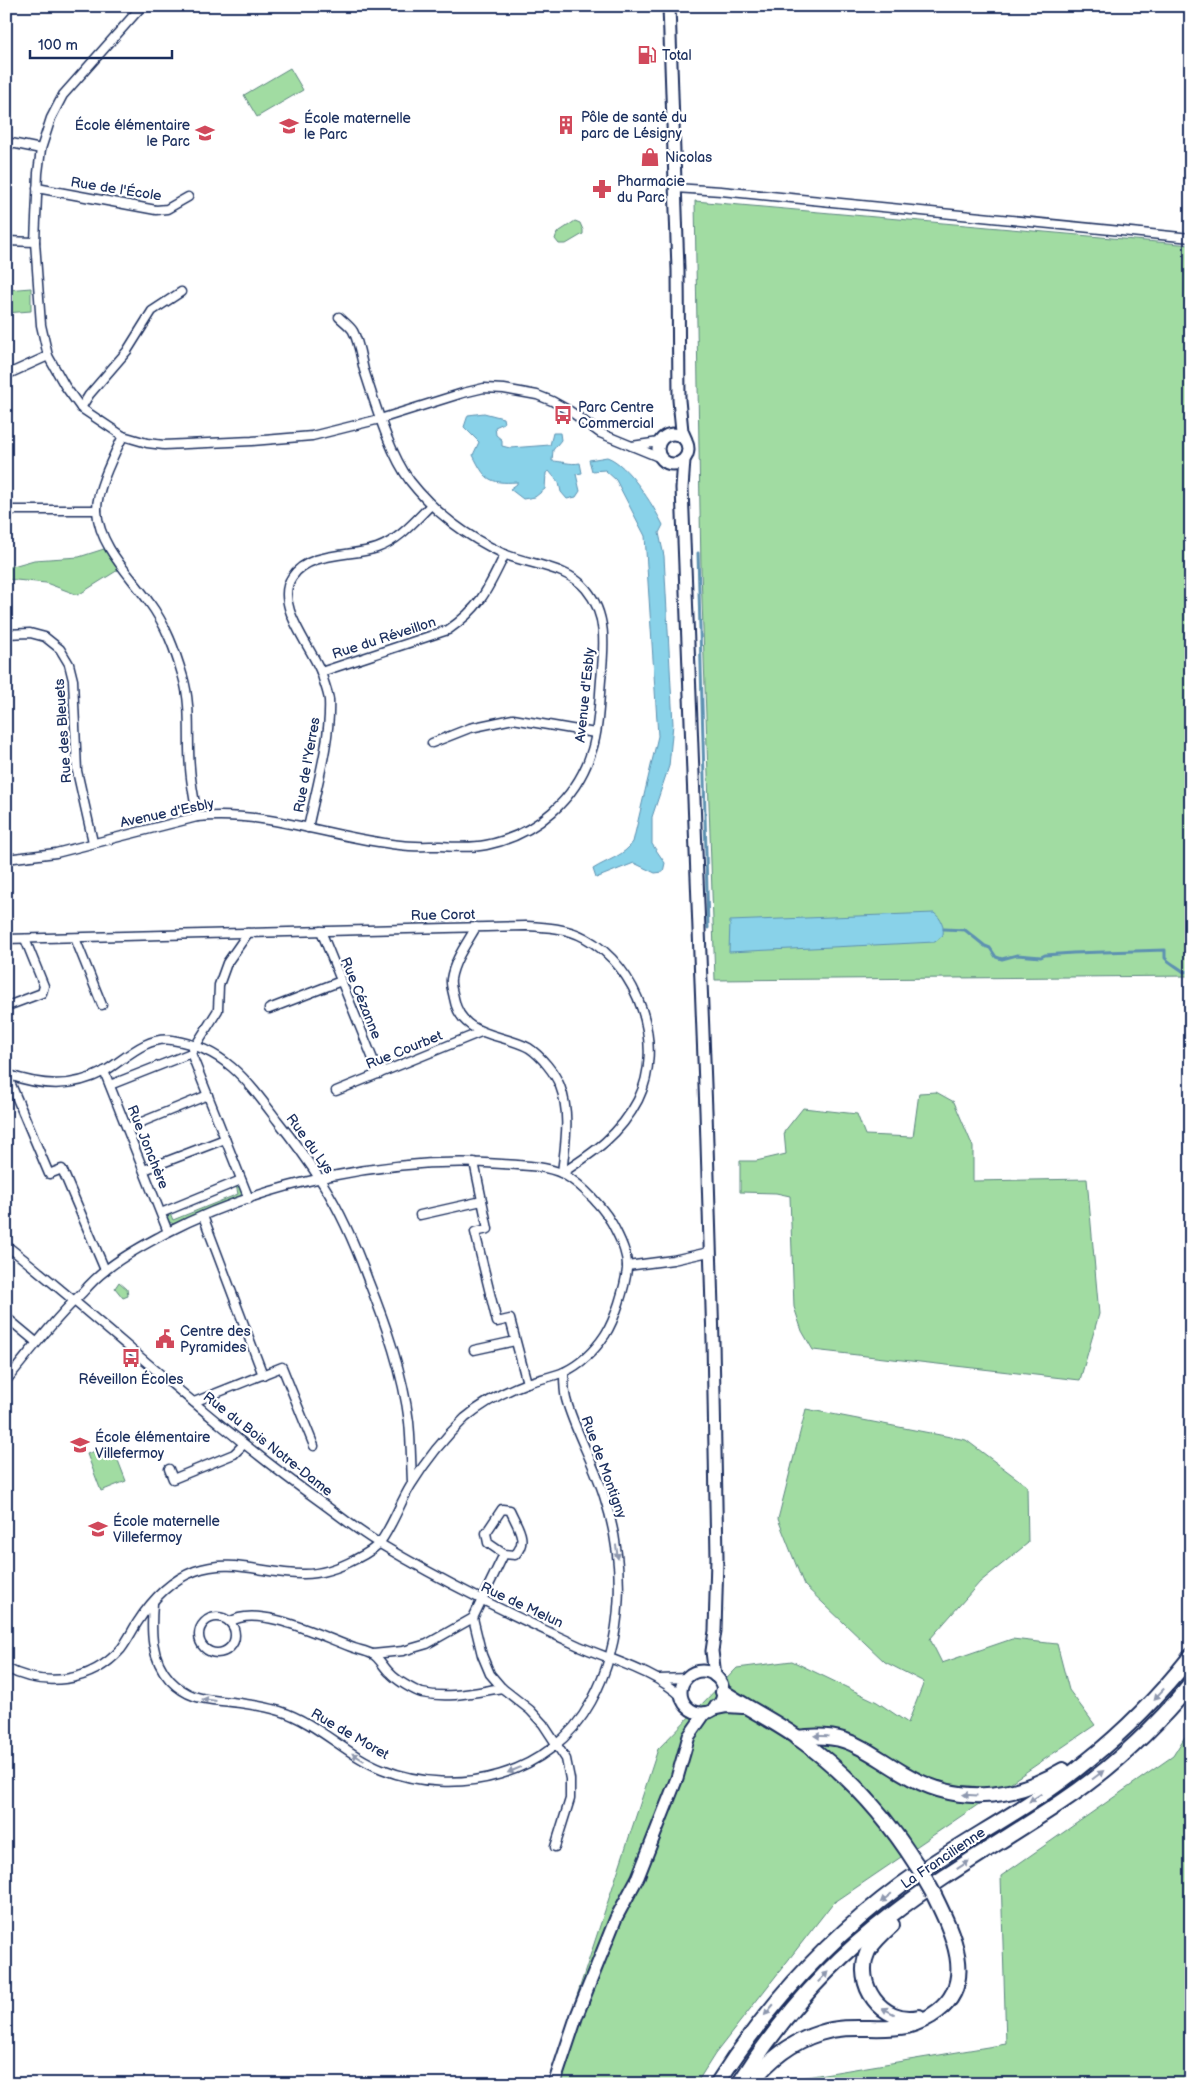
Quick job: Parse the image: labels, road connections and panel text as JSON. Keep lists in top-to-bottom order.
{
  "streets": {
    "highway": ["La Francilienne"],
    "street": [
      "Rue de l'École",
      "Rue du Réveillon",
      "Avenue d'Esbly",
      "Rue des Bleuets",
      "Rue de l'Yerres",
      "Rue Corot",
      "Rue Cézanne",
      "Rue Courbet",
      "Rue du Lys",
      "Rue Jonchère",
      "Rue du Bois Notre-Dame",
      "Rue de Montigny",
      "Rue de Melun",
      "Rue de Moret"
    ]
  },
  "crossings": [
    ["Rue du Réveillon", "Avenue d'Esbly"],
    ["Rue du Réveillon", "Rue de l'Yerres"],
    ["Avenue d'Esbly", "Rue des Bleuets"],
    ["Avenue d'Esbly", "Rue de l'Yerres"],
    ["Rue Corot", "Rue Cézanne"],
    ["Rue Cézanne", "Rue Courbet"],
    ["Rue du Lys", "Rue Jonchère"],
    ["Rue du Bois Notre-Dame", "Rue de Melun"],
    ["Rue de Montigny", "Rue de Melun"],
    ["Rue de Montigny", "Rue de Moret"],
    ["Rue de Melun", "Rue de Moret"]
  ],
  "one_way": ["Rue de Montigny", "Rue de Moret"],
  "places": {
    "fuel station": ["Total"],
    "building": ["Pôle de santé du parc de Lésigny"],
    "school or university": [
      "École maternelle le Parc",
      "École élémentaire le Parc",
      "École élémentaire Villefermoy",
      "École maternelle Villefermoy"
    ],
    "shop": ["Nicolas"],
    "pharmacy": ["Pharmacie du Parc"],
    "bus stop": ["Parc Centre Commercial", "Réveillon Écoles"],
    "public building": ["Centre des Pyramides"]
  },
  "scale_bar": "100 m"
}
